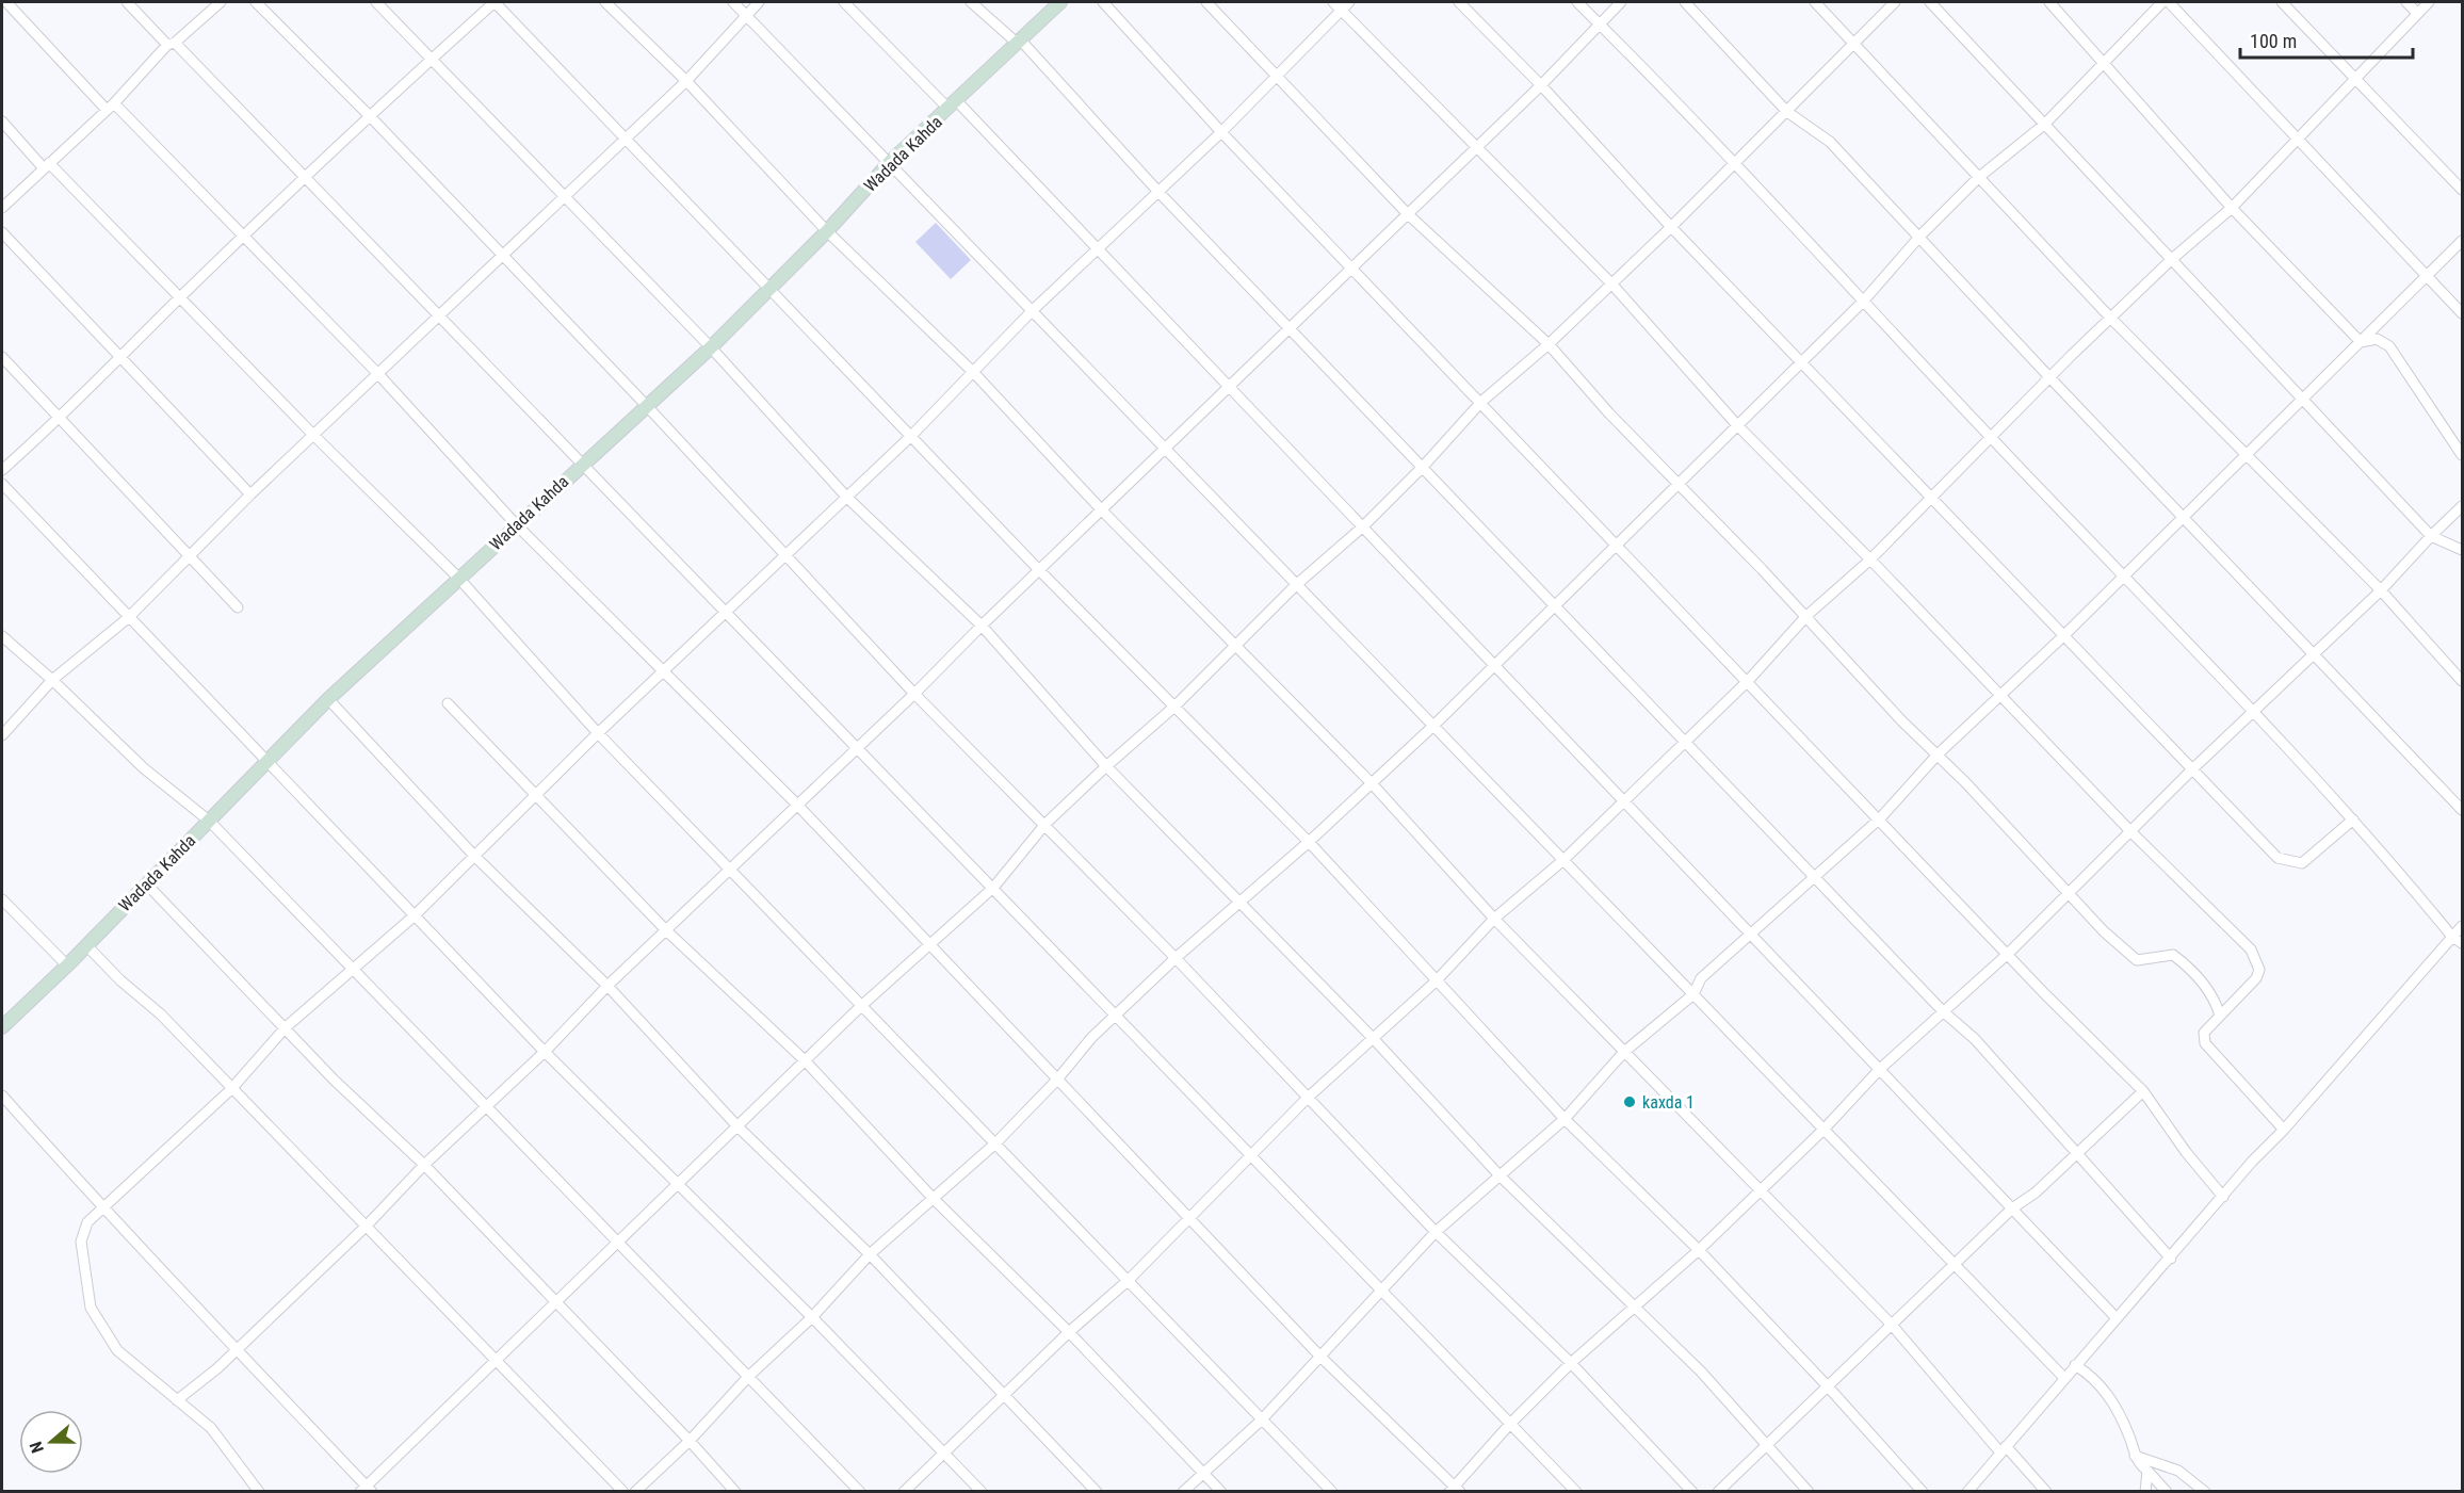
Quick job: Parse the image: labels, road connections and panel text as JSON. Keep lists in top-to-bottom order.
{
  "streets": {
    "main road": ["Wadada Kahda"]
  },
  "places": ["kaxda 1"],
  "scale_bar": "100 m",
  "north": "left"
}
